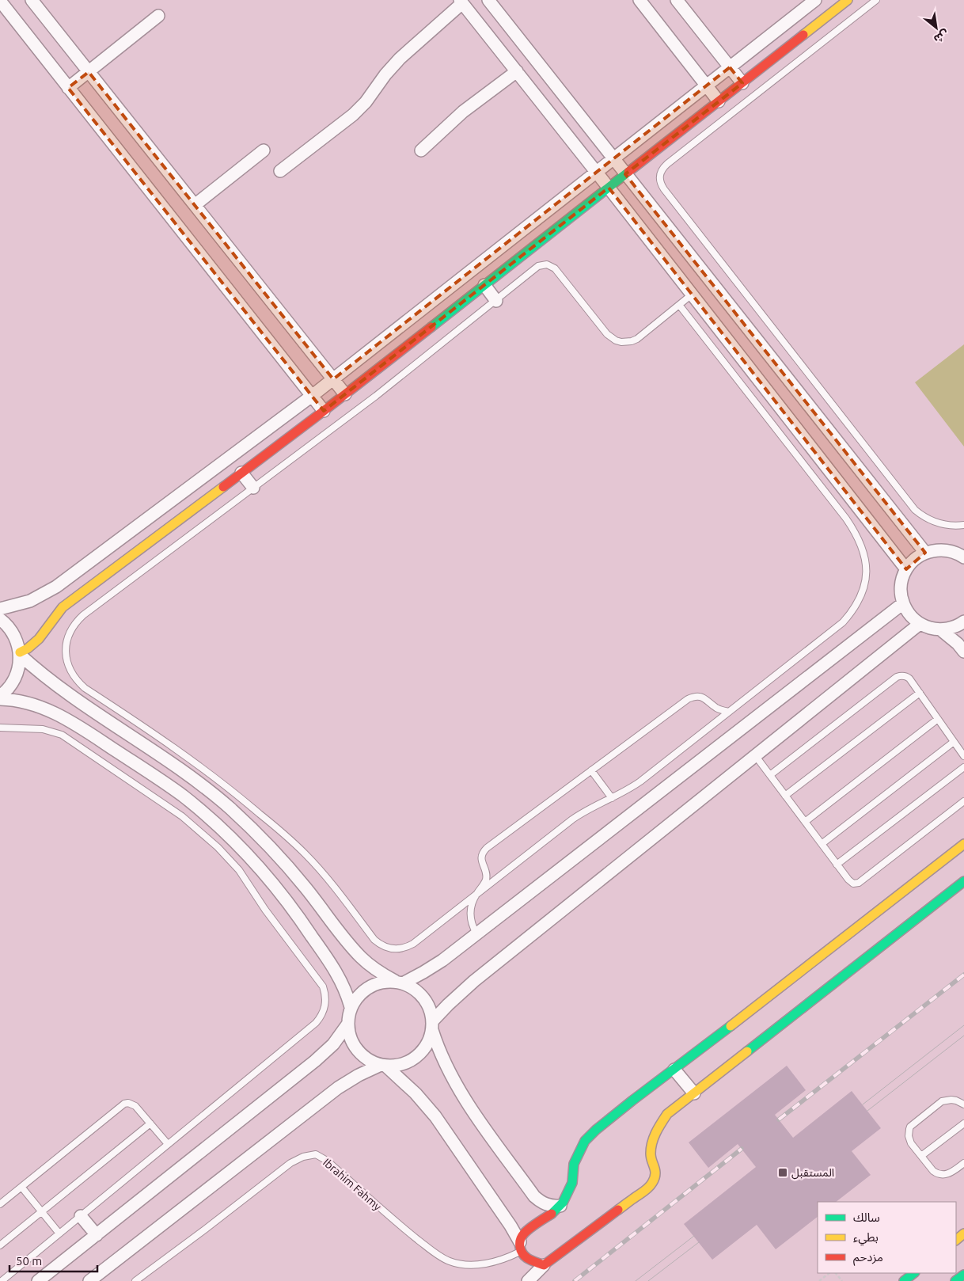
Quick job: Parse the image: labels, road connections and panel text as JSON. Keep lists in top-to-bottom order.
{
  "streets": {
    "lane": ["Ibrahim Fahmy"]
  },
  "places": {
    "transit": ["المستقبل"]
  },
  "legend": ["سالك", "بطيء", "مزدحم"],
  "scale_bar": "50 m",
  "north": "bottom right"
}
